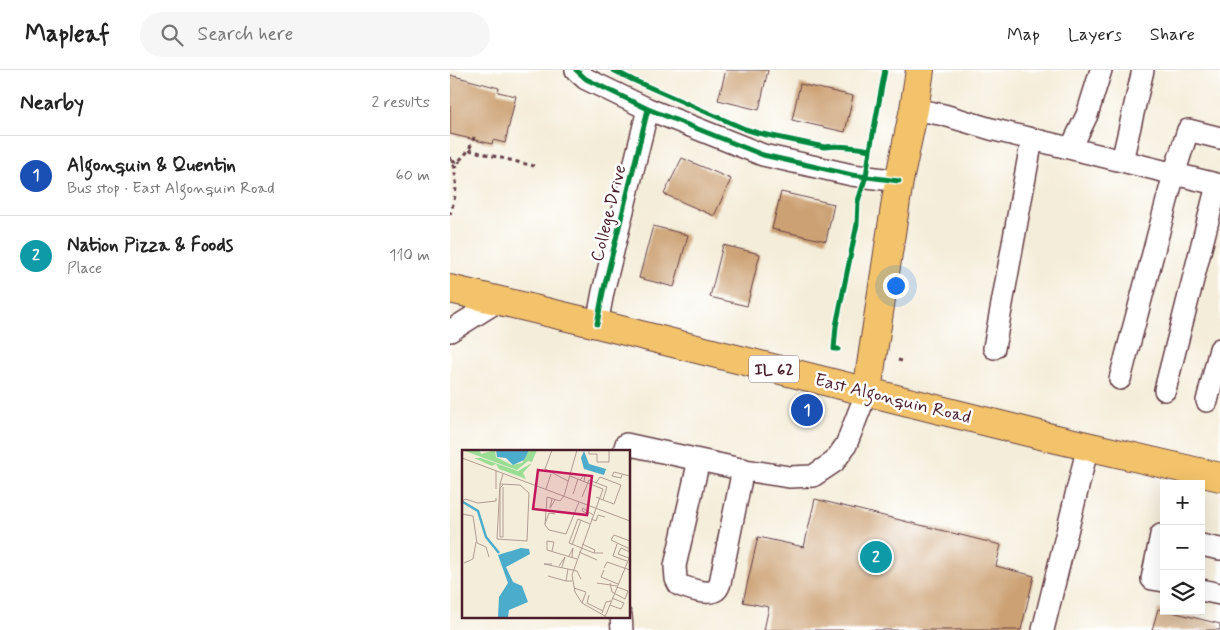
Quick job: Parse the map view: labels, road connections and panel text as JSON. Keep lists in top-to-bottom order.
{
  "streets": {
    "main road": ["IL 62", "East Algonquin Road"],
    "street": ["College Drive"]
  },
  "crossings": [
    ["College Drive", "East Algonquin Road"]
  ],
  "page": {
    "header": "Mapleaf",
    "search": "Search here",
    "nav": ["Map", "Layers", "Share"],
    "heading": ["Nearby", "2 results"],
    "list": [
      {
        "mark": "1",
        "name": "Algonquin & Quentin",
        "note": "Bus stop · East Algonquin Road",
        "value": "60 m"
      },
      {
        "mark": "2",
        "name": "Nation Pizza & Foods",
        "note": "Place",
        "value": "110 m"
      }
    ],
    "pins": ["1", "2"],
    "map_buttons": ["+", "−"]
  }
}
